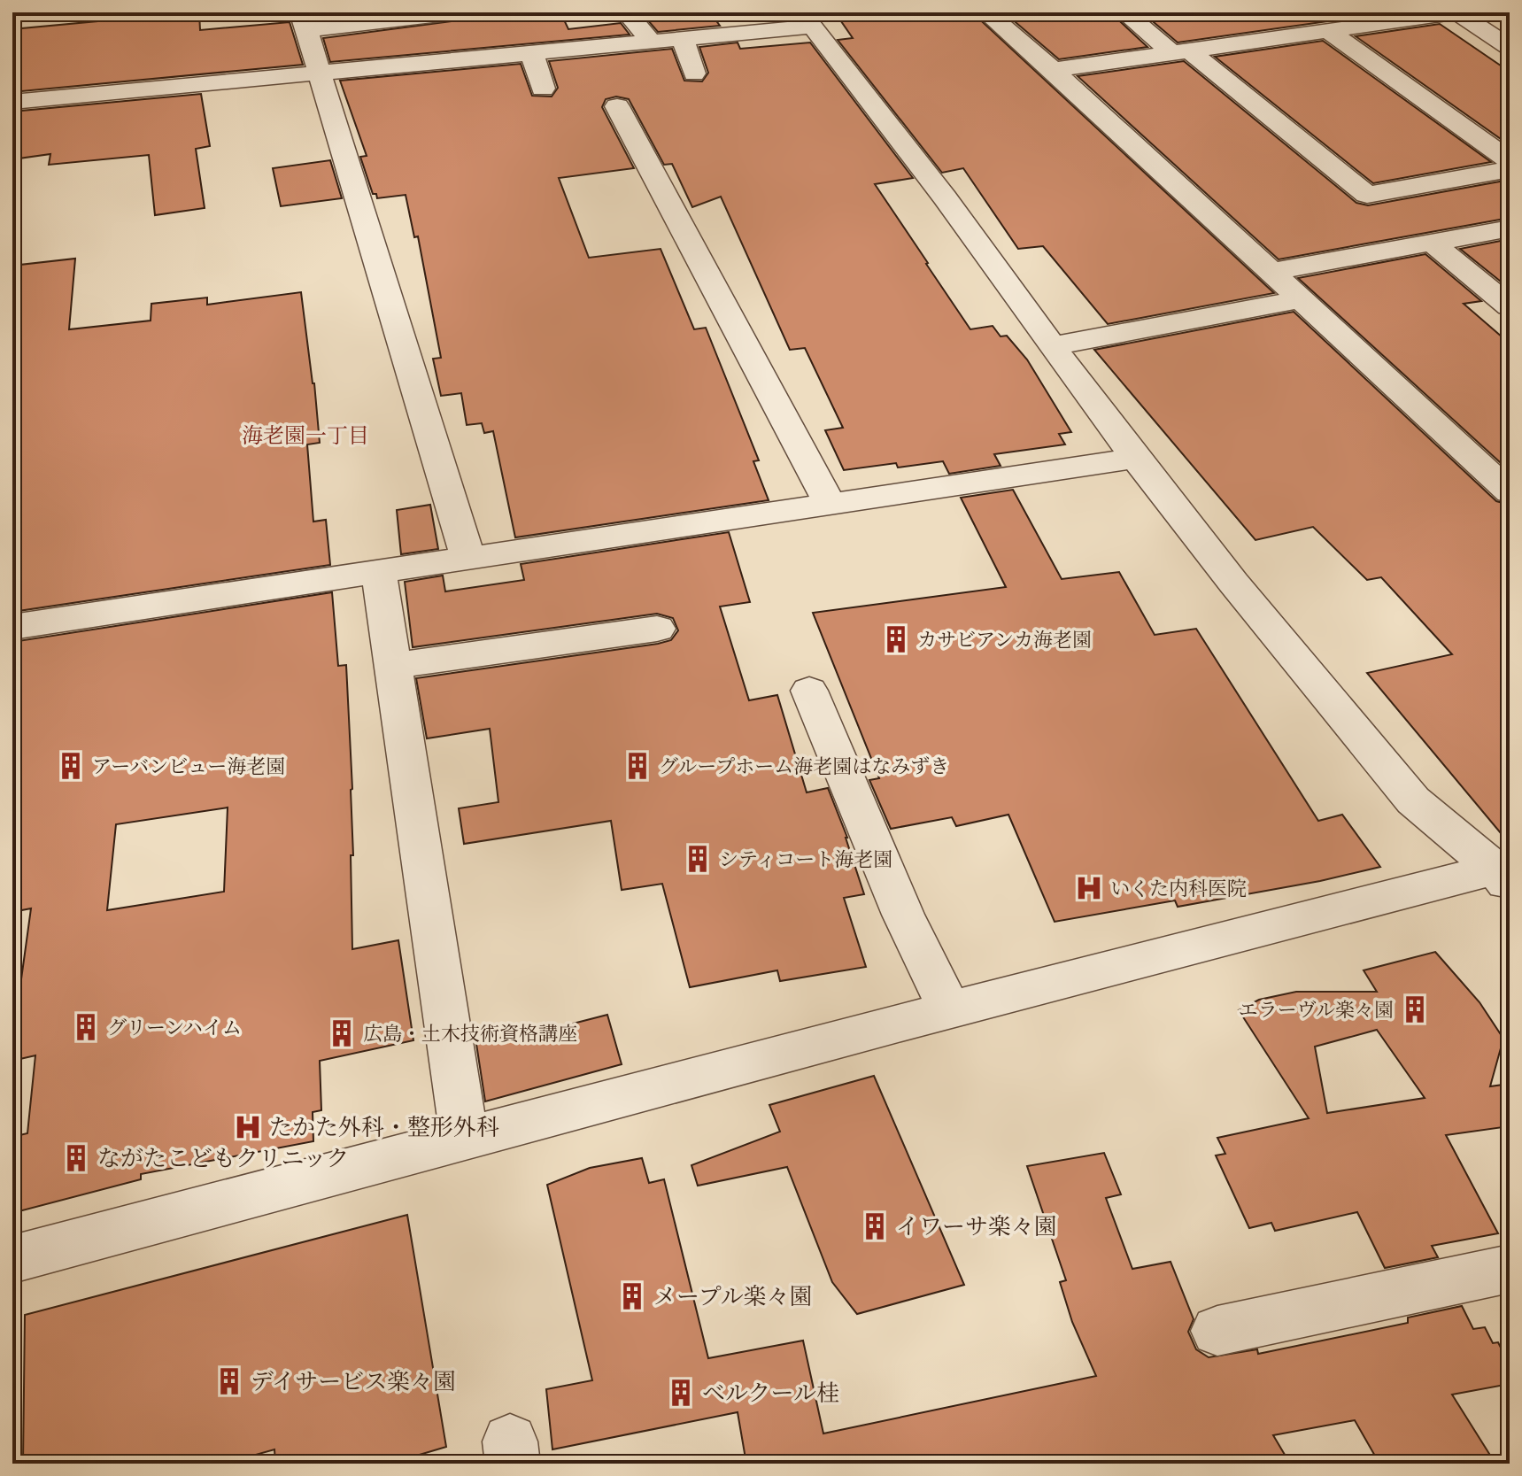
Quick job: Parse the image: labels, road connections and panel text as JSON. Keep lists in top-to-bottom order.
{
  "districts": ["海老園一丁目"],
  "places": {
    "building": [
      "カサビアンカ海老園",
      "アーバンビュー海老園",
      "グループホーム海老園はなみずき",
      "シティコート海老園",
      "エラーヴル楽々園",
      "グリーンハイム",
      "広島・土木技術資格講座",
      "ながたこどもクリニック",
      "イワーサ楽々園",
      "メープル楽々園",
      "デイサービス楽々園",
      "ベルクール桂"
    ],
    "hospital": ["いくた内科医院", "たかた外科・整形外科"]
  }
}
